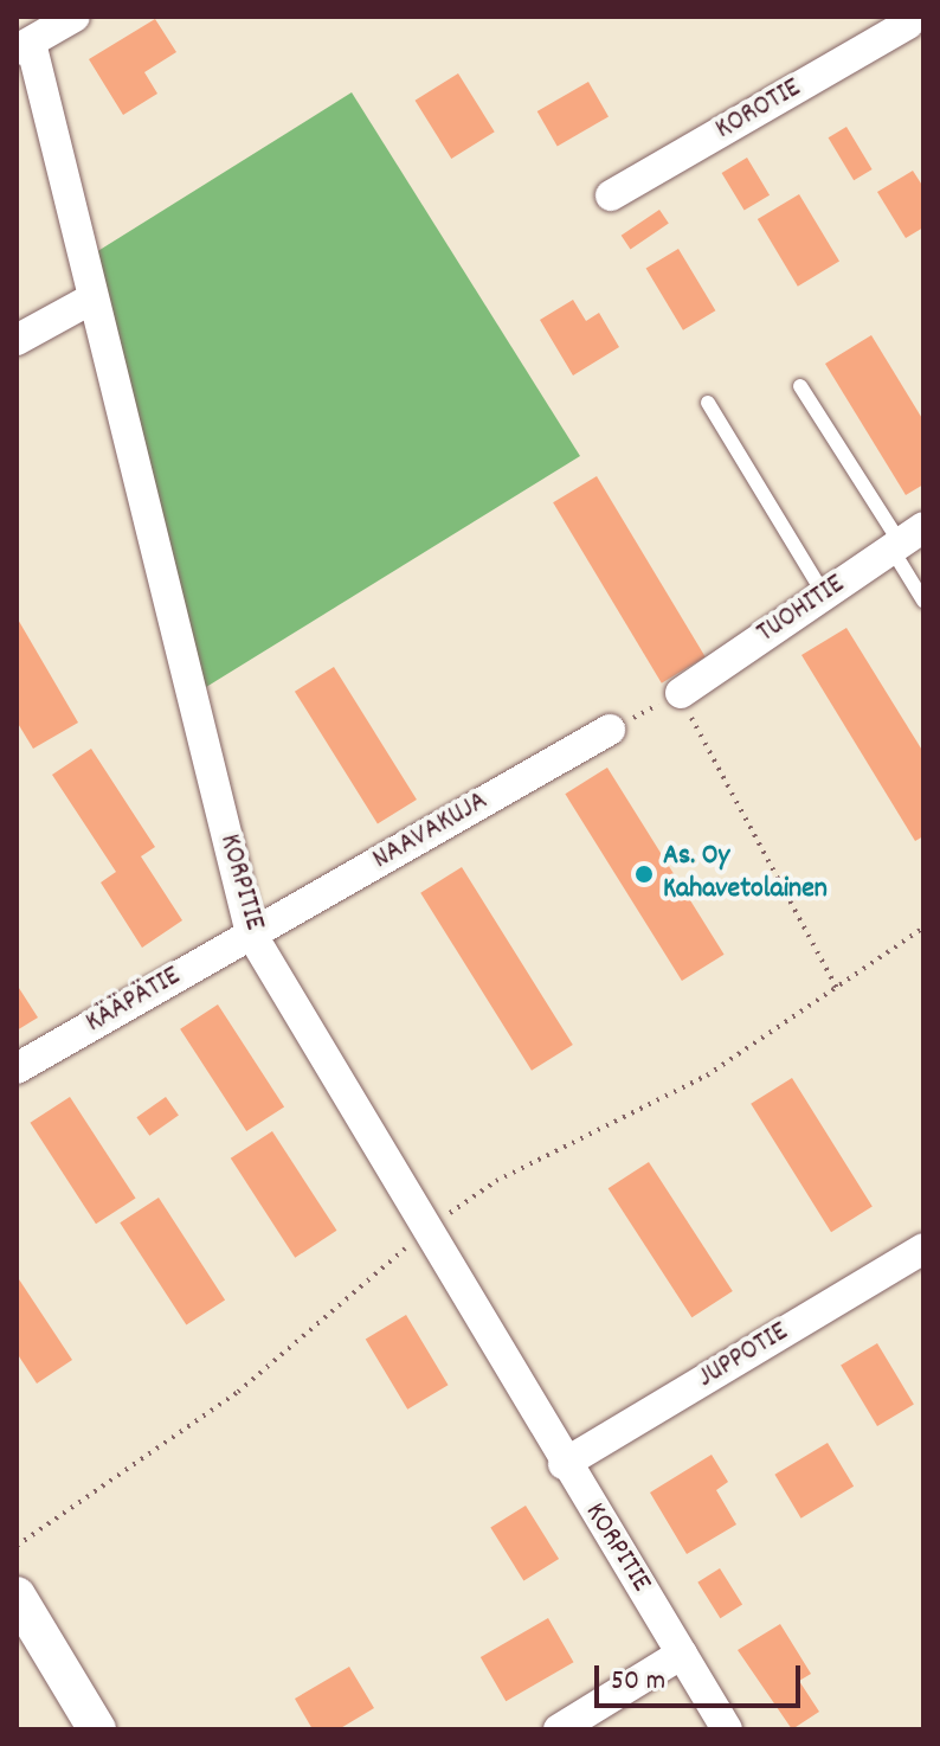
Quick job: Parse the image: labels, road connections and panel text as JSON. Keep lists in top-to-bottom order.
{
  "streets": {
    "street": [
      "KOROTIE",
      "TUOHITIE",
      "NAAVAKUJA",
      "KORPITIE",
      "KÄÄPÄTIE",
      "JUPPOTIE"
    ]
  },
  "crossings": [
    ["NAAVAKUJA", "KORPITIE"],
    ["NAAVAKUJA", "KÄÄPÄTIE"],
    ["KORPITIE", "KÄÄPÄTIE"],
    ["KORPITIE", "JUPPOTIE"]
  ],
  "places": ["As. Oy Kahavetolainen"],
  "scale_bar": "50 m"
}
